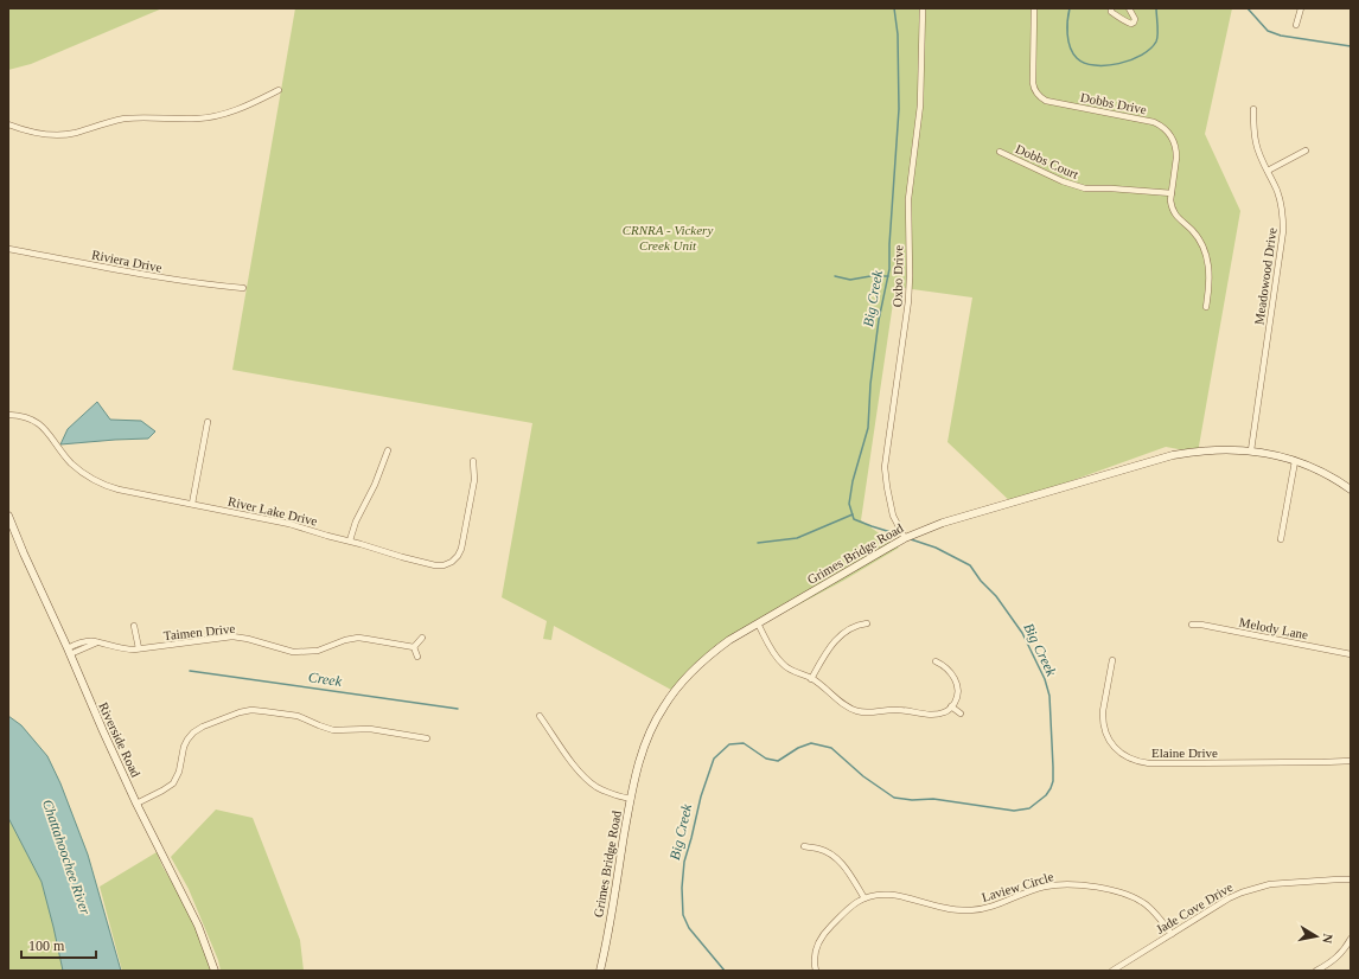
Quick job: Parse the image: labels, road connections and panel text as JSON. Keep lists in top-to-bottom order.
{
  "streets": {
    "street": [
      "Dobbs Drive",
      "Dobbs Court",
      "Riviera Drive",
      "Oxbo Drive",
      "Meadowood Drive",
      "River Lake Drive",
      "Grimes Bridge Road",
      "Melody Lane",
      "Taimen Drive",
      "Riverside Road",
      "Elaine Drive",
      "Laview Circle",
      "Jade Cove Drive"
    ]
  },
  "crossings": [
    ["Dobbs Drive", "Dobbs Court"],
    ["Oxbo Drive", "Grimes Bridge Road"],
    ["Meadowood Drive", "Grimes Bridge Road"],
    ["Taimen Drive", "Riverside Road"],
    ["Laview Circle", "Jade Cove Drive"]
  ],
  "water": ["Big Creek", "Creek", "Chattahoochee River"],
  "parks": ["CRNRA - Vickery Creek Unit"],
  "scale_bar": "100 m",
  "north": "right"
}
